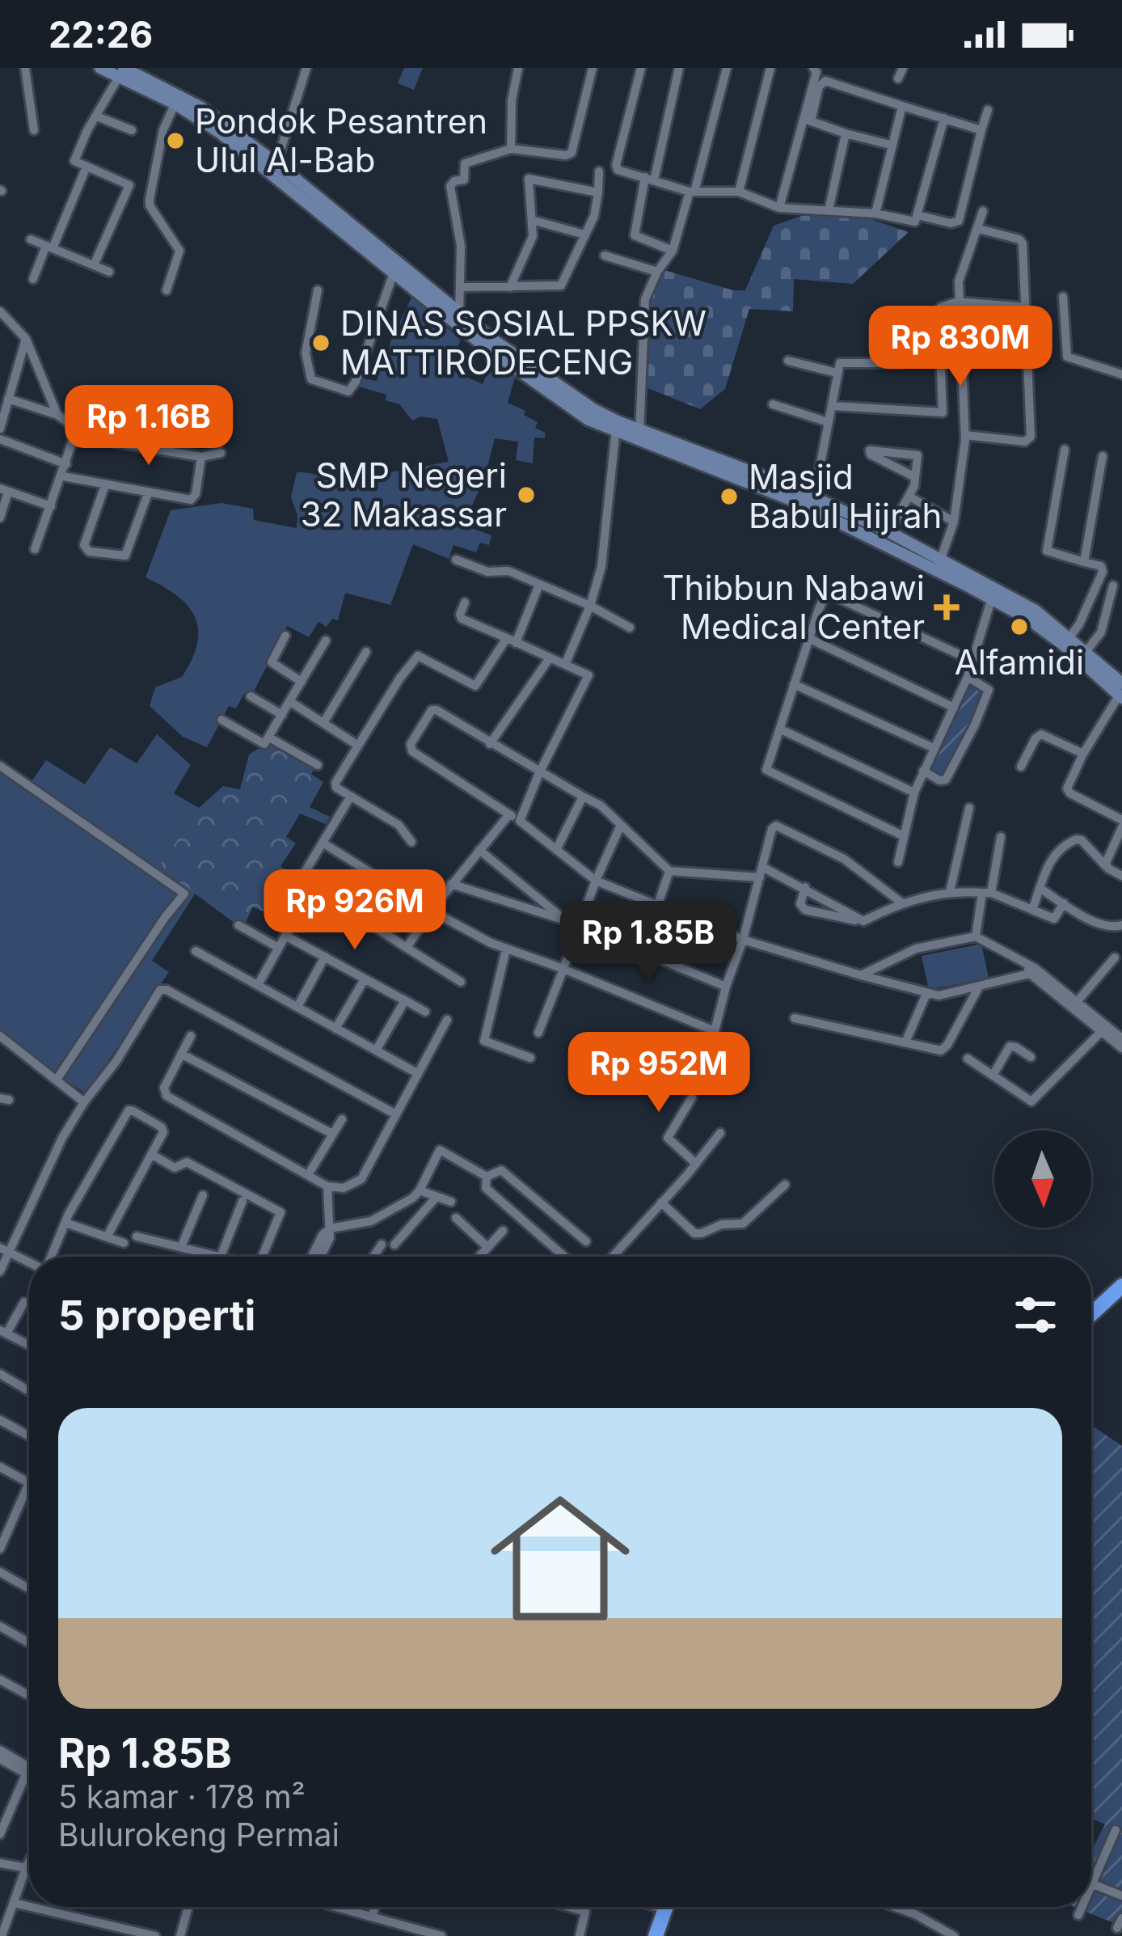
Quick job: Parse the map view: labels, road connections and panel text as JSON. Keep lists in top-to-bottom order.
{
  "places": {
    "other": [
      "Pondok Pesantren Ulul Al-Bab",
      "DINAS SOSIAL PPSKW MATTIRODECENG",
      "SMP Negeri 32 Makassar",
      "Masjid Babul Hijrah",
      "Alfamidi"
    ],
    "health": ["Thibbun Nabawi Medical Center"]
  },
  "north": "bottom",
  "page": {
    "status": "22:26",
    "price": [
      "Rp 830M",
      "Rp 1.16B",
      "Rp 926M",
      "Rp 1.85B",
      "Rp 952M"
    ],
    "heading": "5 properti",
    "list": [
      {
        "name": "Rp 1.85B",
        "note": "5 kamar · 178 m² · Bulurokeng Permai"
      }
    ]
  }
}
